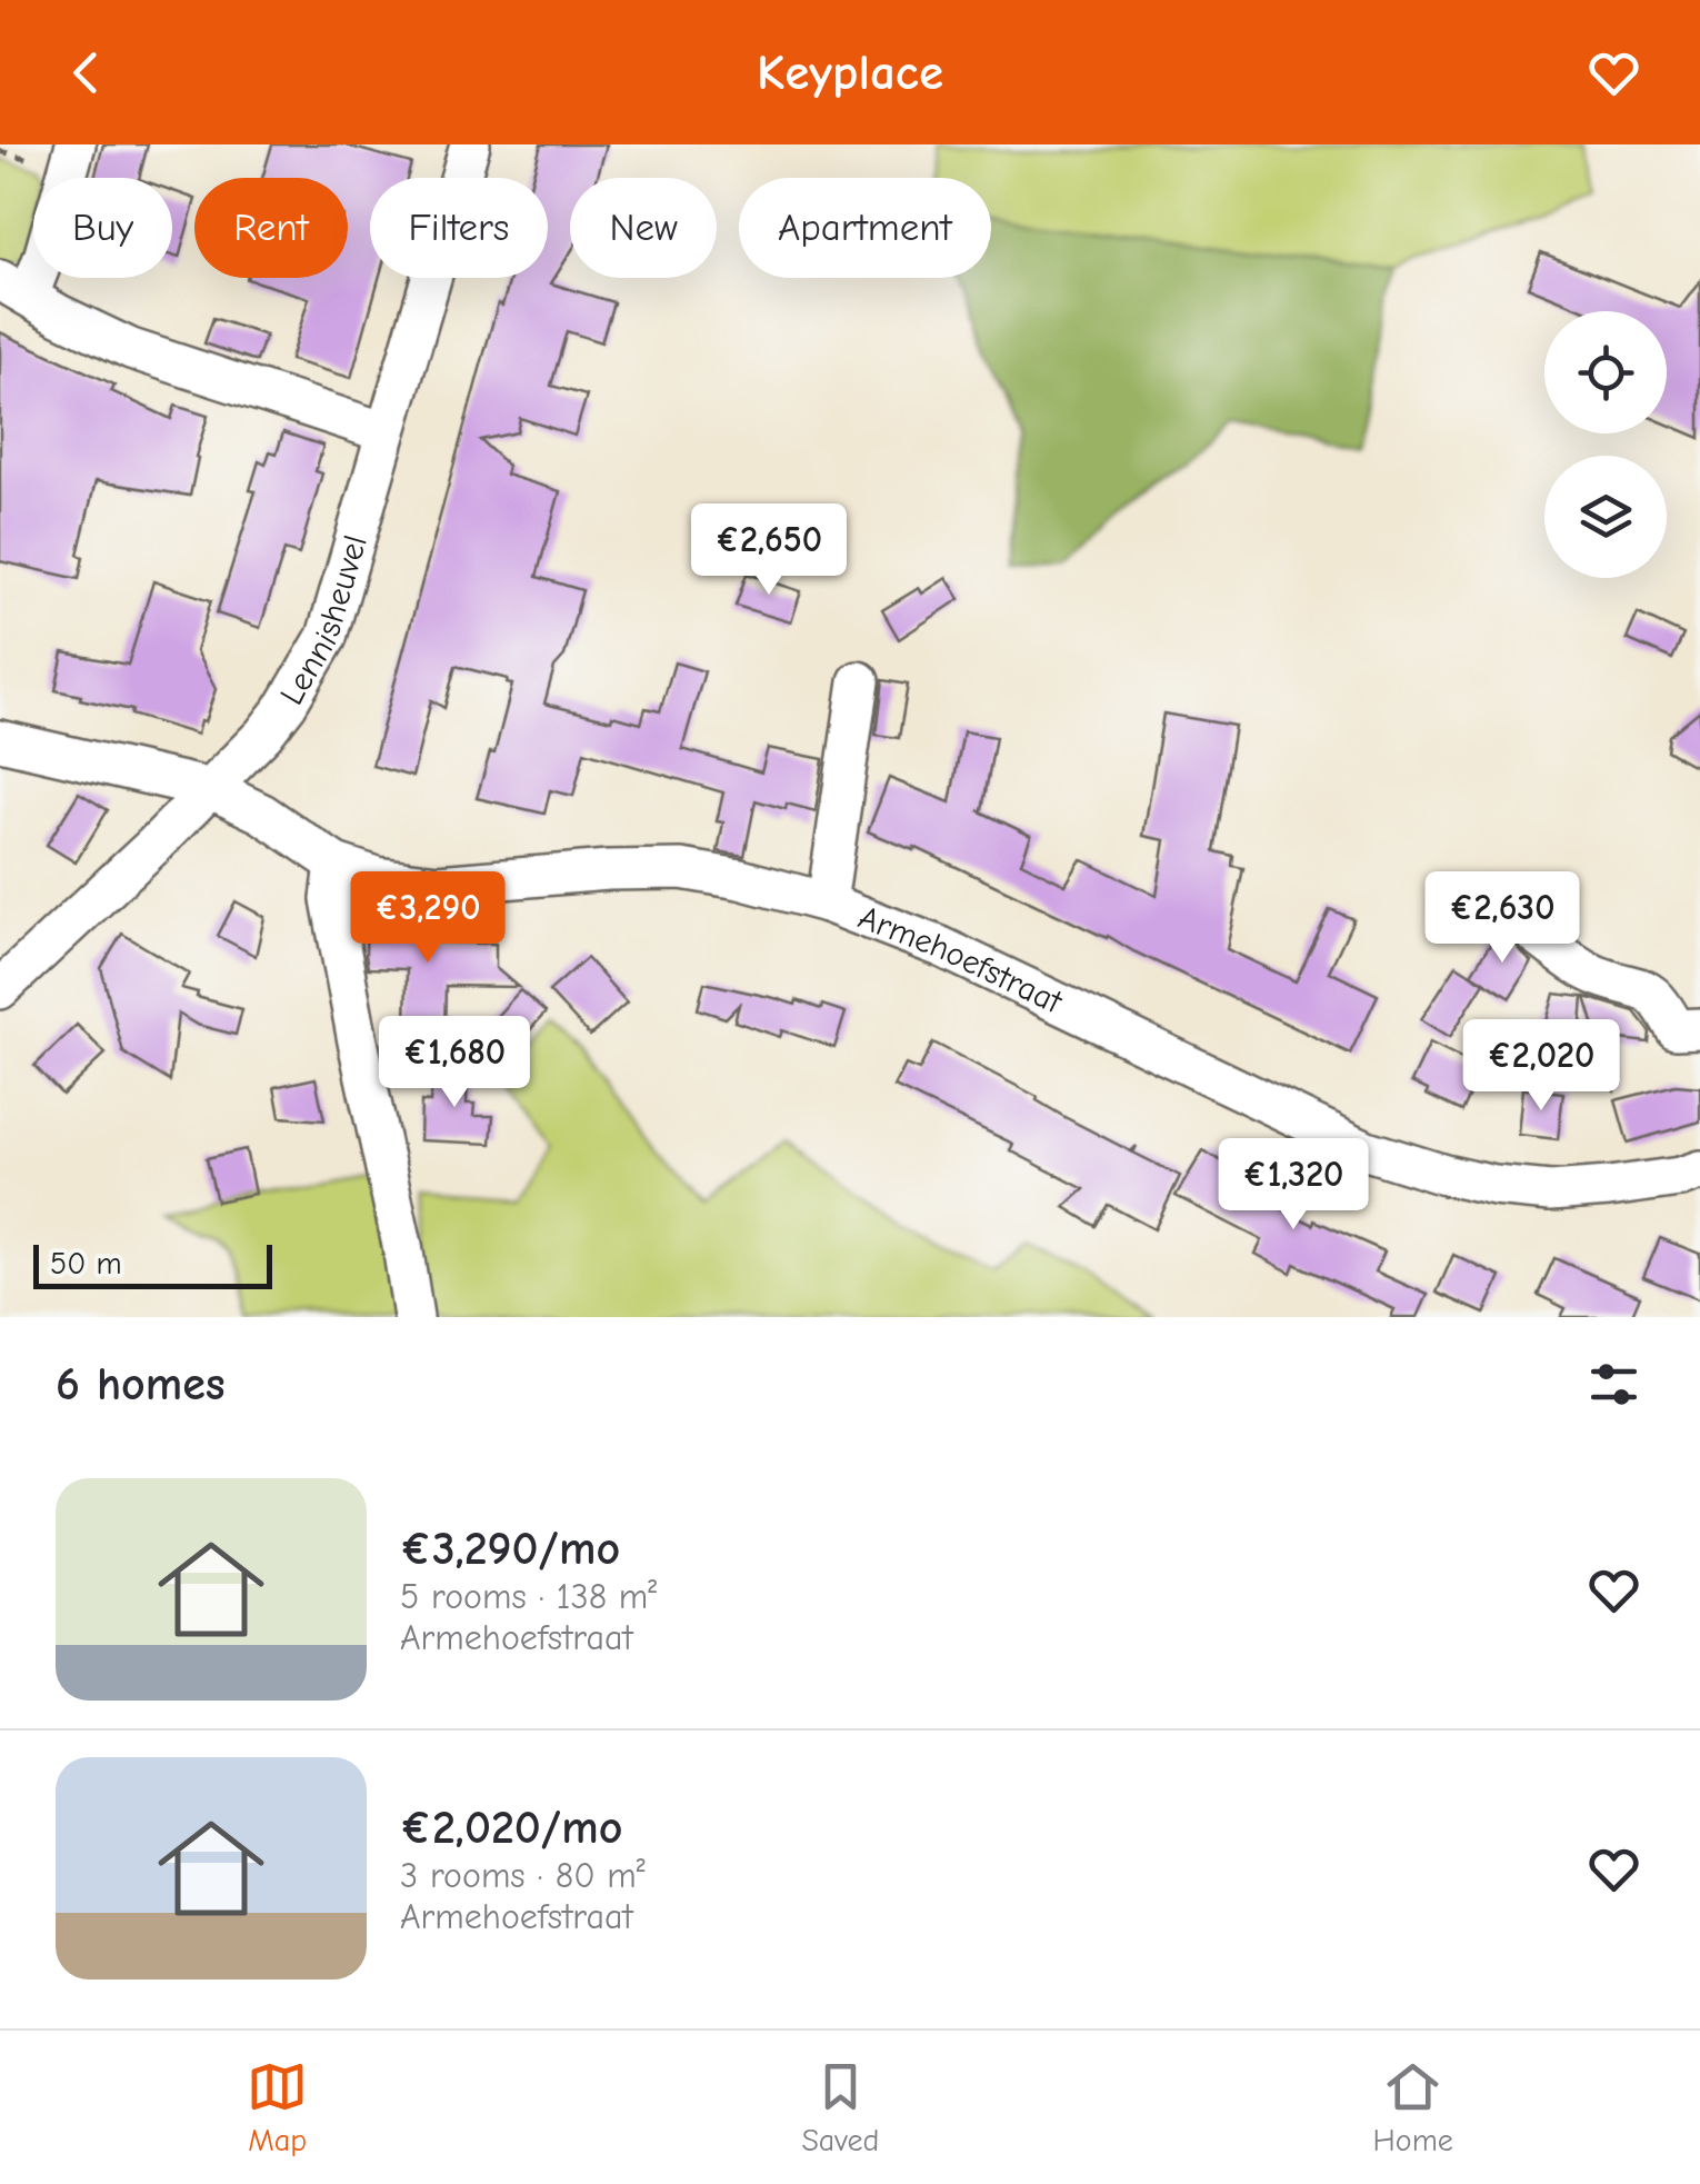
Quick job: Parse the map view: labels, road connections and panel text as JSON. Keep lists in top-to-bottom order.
{
  "streets": {
    "street": ["Lennisheuvel", "Armehoefstraat"]
  },
  "crossings": [
    ["Lennisheuvel", "Armehoefstraat"]
  ],
  "scale_bar": "50 m",
  "page": {
    "header": "Keyplace",
    "chip": [
      "Buy",
      "Rent",
      "Filters",
      "New",
      "Apartment"
    ],
    "price": [
      "€2,650",
      "€3,290",
      "€2,630",
      "€1,680",
      "€2,020",
      "€1,320"
    ],
    "scale": "50 m",
    "heading": "6 homes",
    "list": [
      {
        "name": "€3,290/mo",
        "note": "5 rooms · 138 m² · Armehoefstraat"
      },
      {
        "name": "€2,020/mo",
        "note": "3 rooms · 80 m² · Armehoefstraat"
      }
    ],
    "tabs": ["Map", "Saved", "Home"]
  }
}
